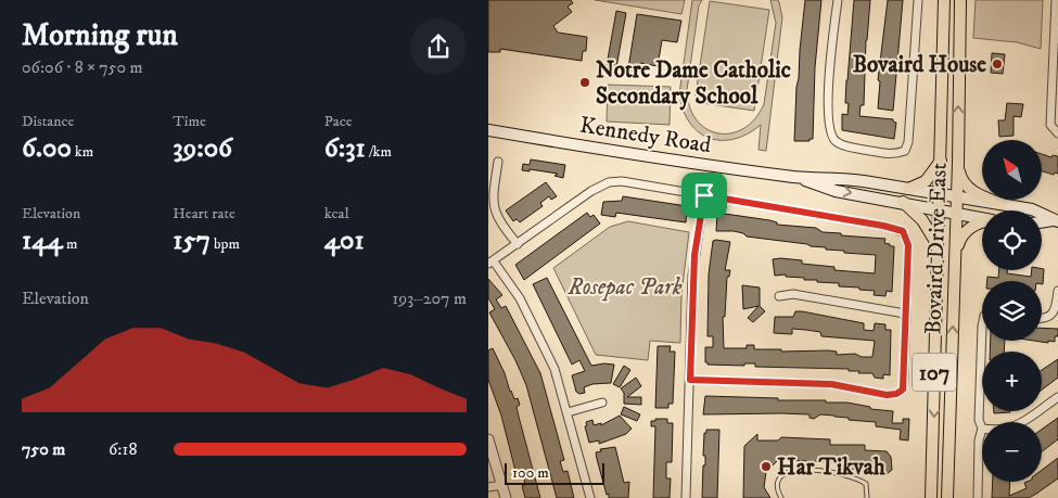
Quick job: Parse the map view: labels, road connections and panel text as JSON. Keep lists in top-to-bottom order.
{
  "streets": {
    "main road": ["Kennedy Road", "Bovaird Drive East", "107"]
  },
  "parks": ["Rosepac Park"],
  "places": ["Bovaird House", "Notre Dame Catholic Secondary School", "Har Tikvah"],
  "scale_bar": "100 m",
  "north": "top left",
  "page": {
    "heading": ["Morning run", "06:06 · 8 × 750 m"],
    "stats": [
      ["Distance", "6.00 km"],
      ["Time", "39:06"],
      ["Pace", "6:31 /km"],
      ["Elevation", "144 m"],
      ["Heart rate", "157 bpm"],
      ["kcal", "401"]
    ],
    "map_buttons": ["+", "−"],
    "chart": ["Elevation", "193–207 m"],
    "list": [
      {
        "name": "750 m",
        "note": "6:18"
      }
    ],
    "scale": "100 m"
  }
}
